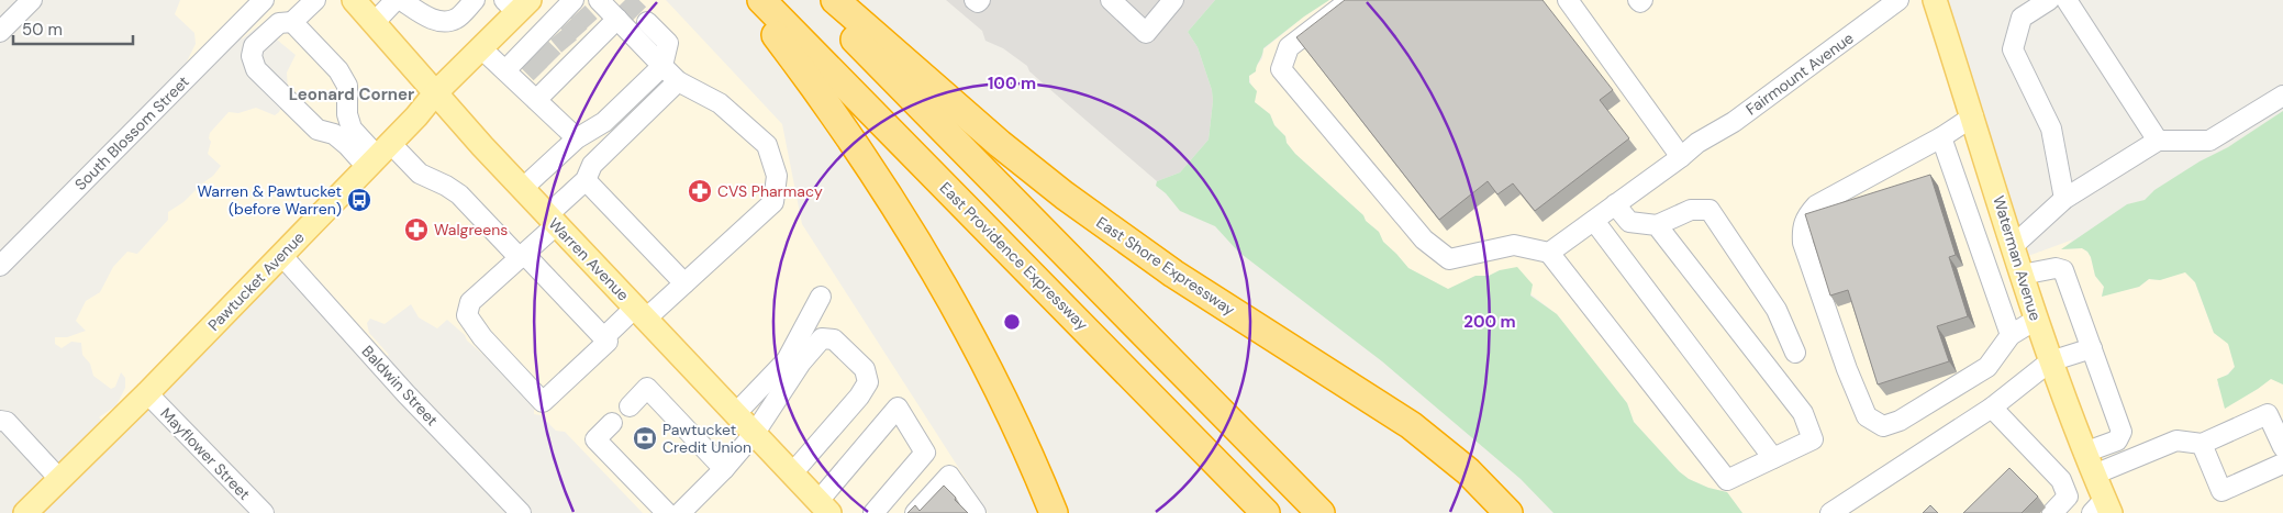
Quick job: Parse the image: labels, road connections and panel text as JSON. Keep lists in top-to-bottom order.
{
  "streets": {
    "highway": ["East Providence Expressway", "East Shore Expressway"],
    "main road": ["Waterman Avenue", "Warren Avenue", "Pawtucket Avenue"],
    "street": [
      "Fairmount Avenue",
      "South Blossom Street",
      "Baldwin Street",
      "Mayflower Street"
    ]
  },
  "crossings": [
    ["Warren Avenue", "Pawtucket Avenue"],
    ["Pawtucket Avenue", "Baldwin Street"],
    ["Pawtucket Avenue", "Mayflower Street"]
  ],
  "districts": ["Leonard Corner"],
  "places": {
    "pharmacy": ["CVS Pharmacy", "Walgreens"],
    "bus stop": ["Warren & Pawtucket (before Warren)"],
    "bank": ["Pawtucket Credit Union"]
  },
  "scale_bar": "50 m",
  "rings": ["100 m", "200 m"]
}
